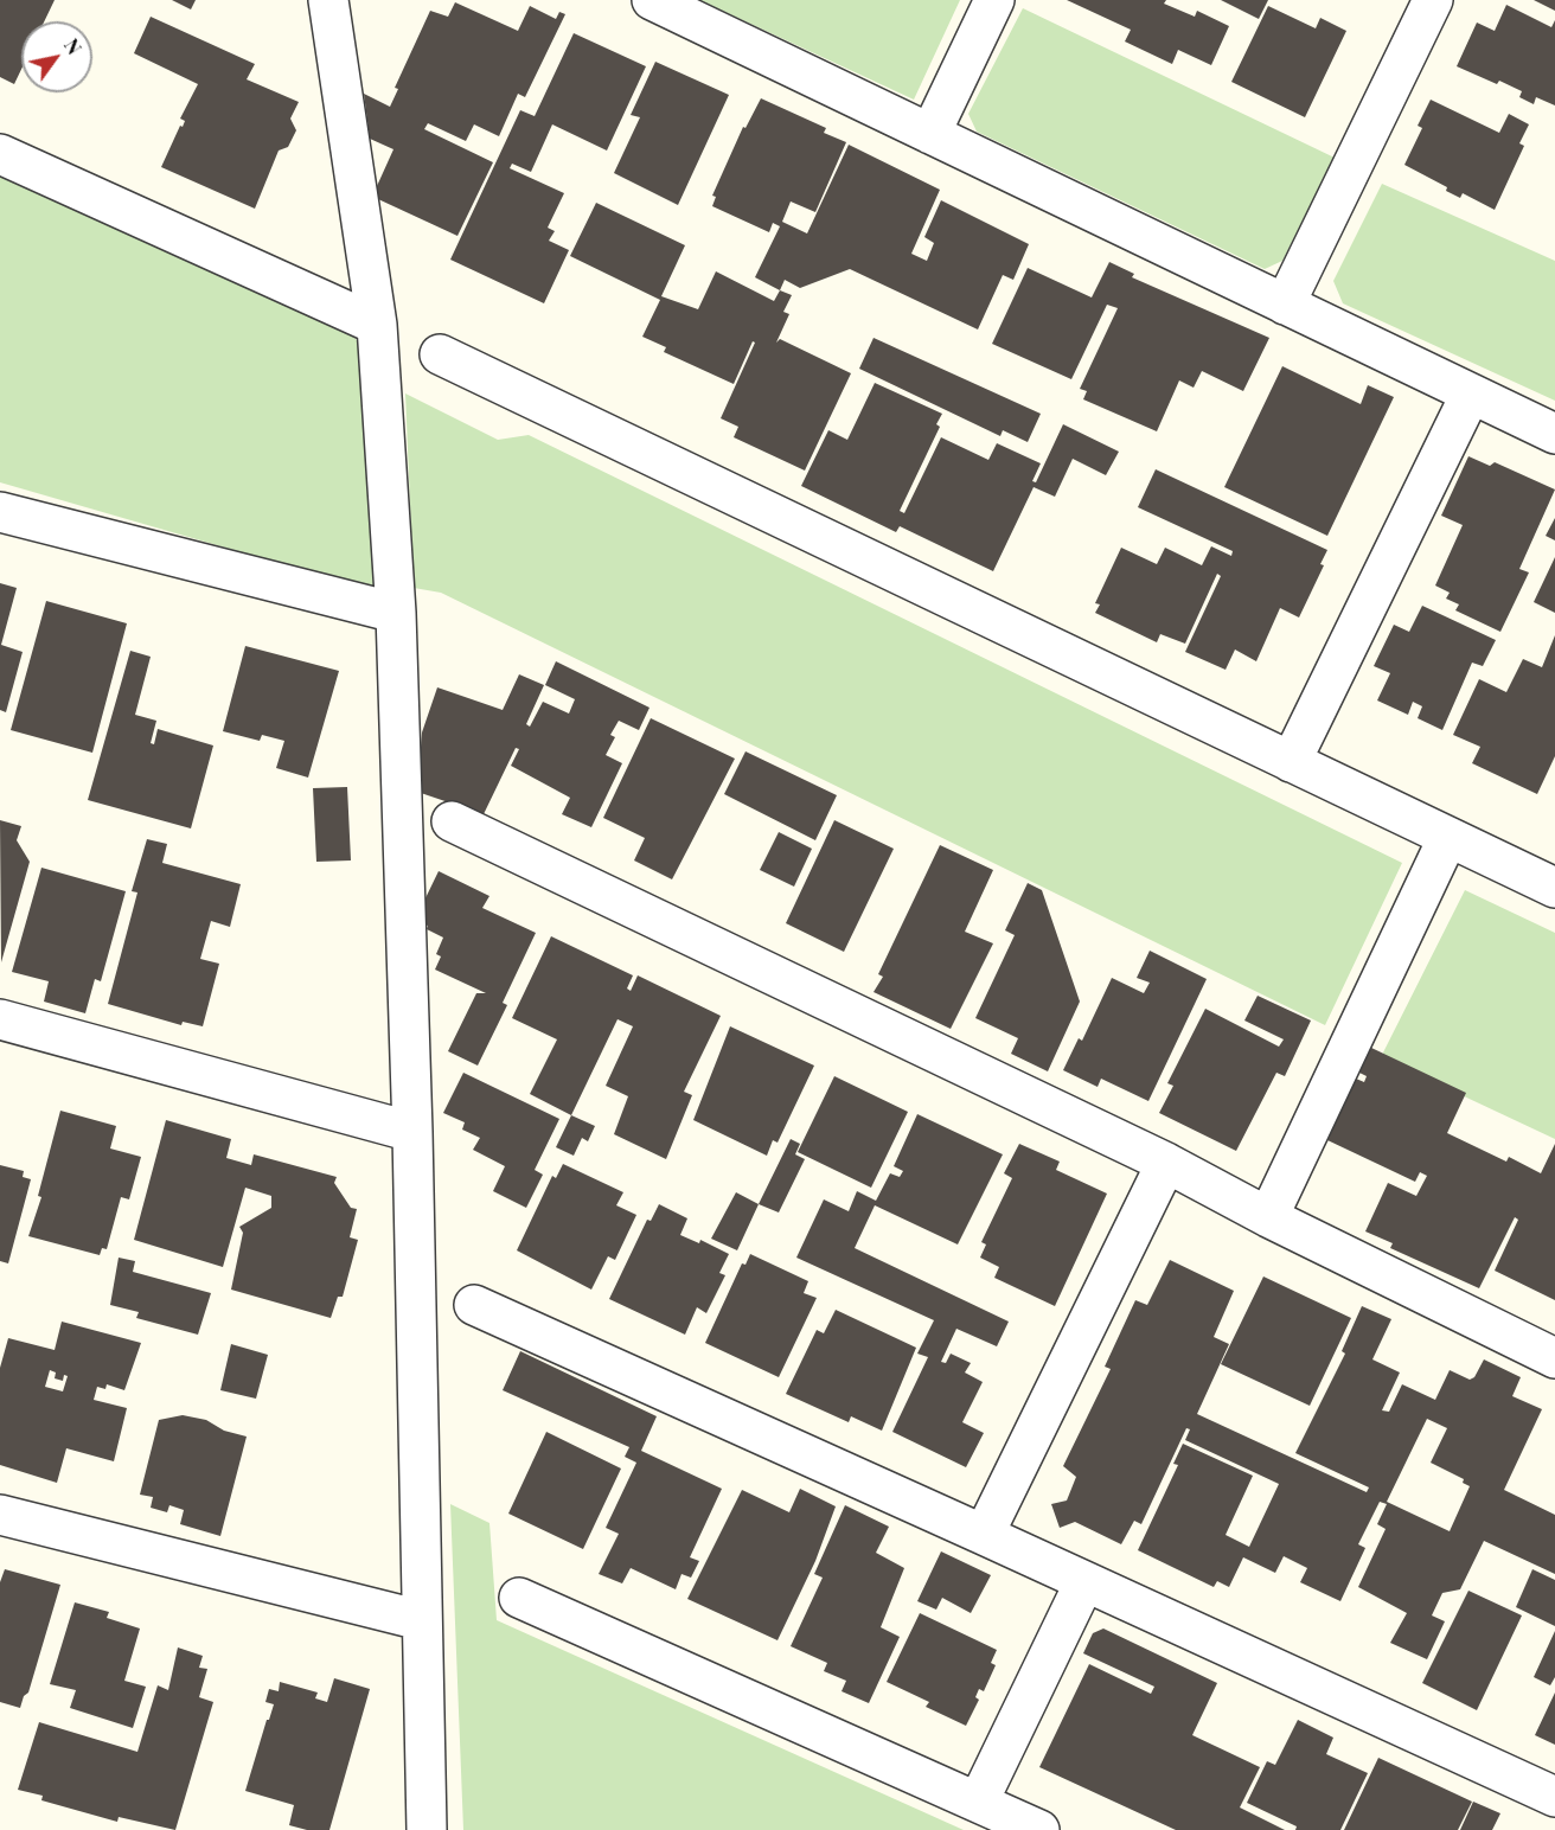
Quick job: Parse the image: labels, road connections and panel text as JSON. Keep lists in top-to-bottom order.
{
  "north": "top right"
}
